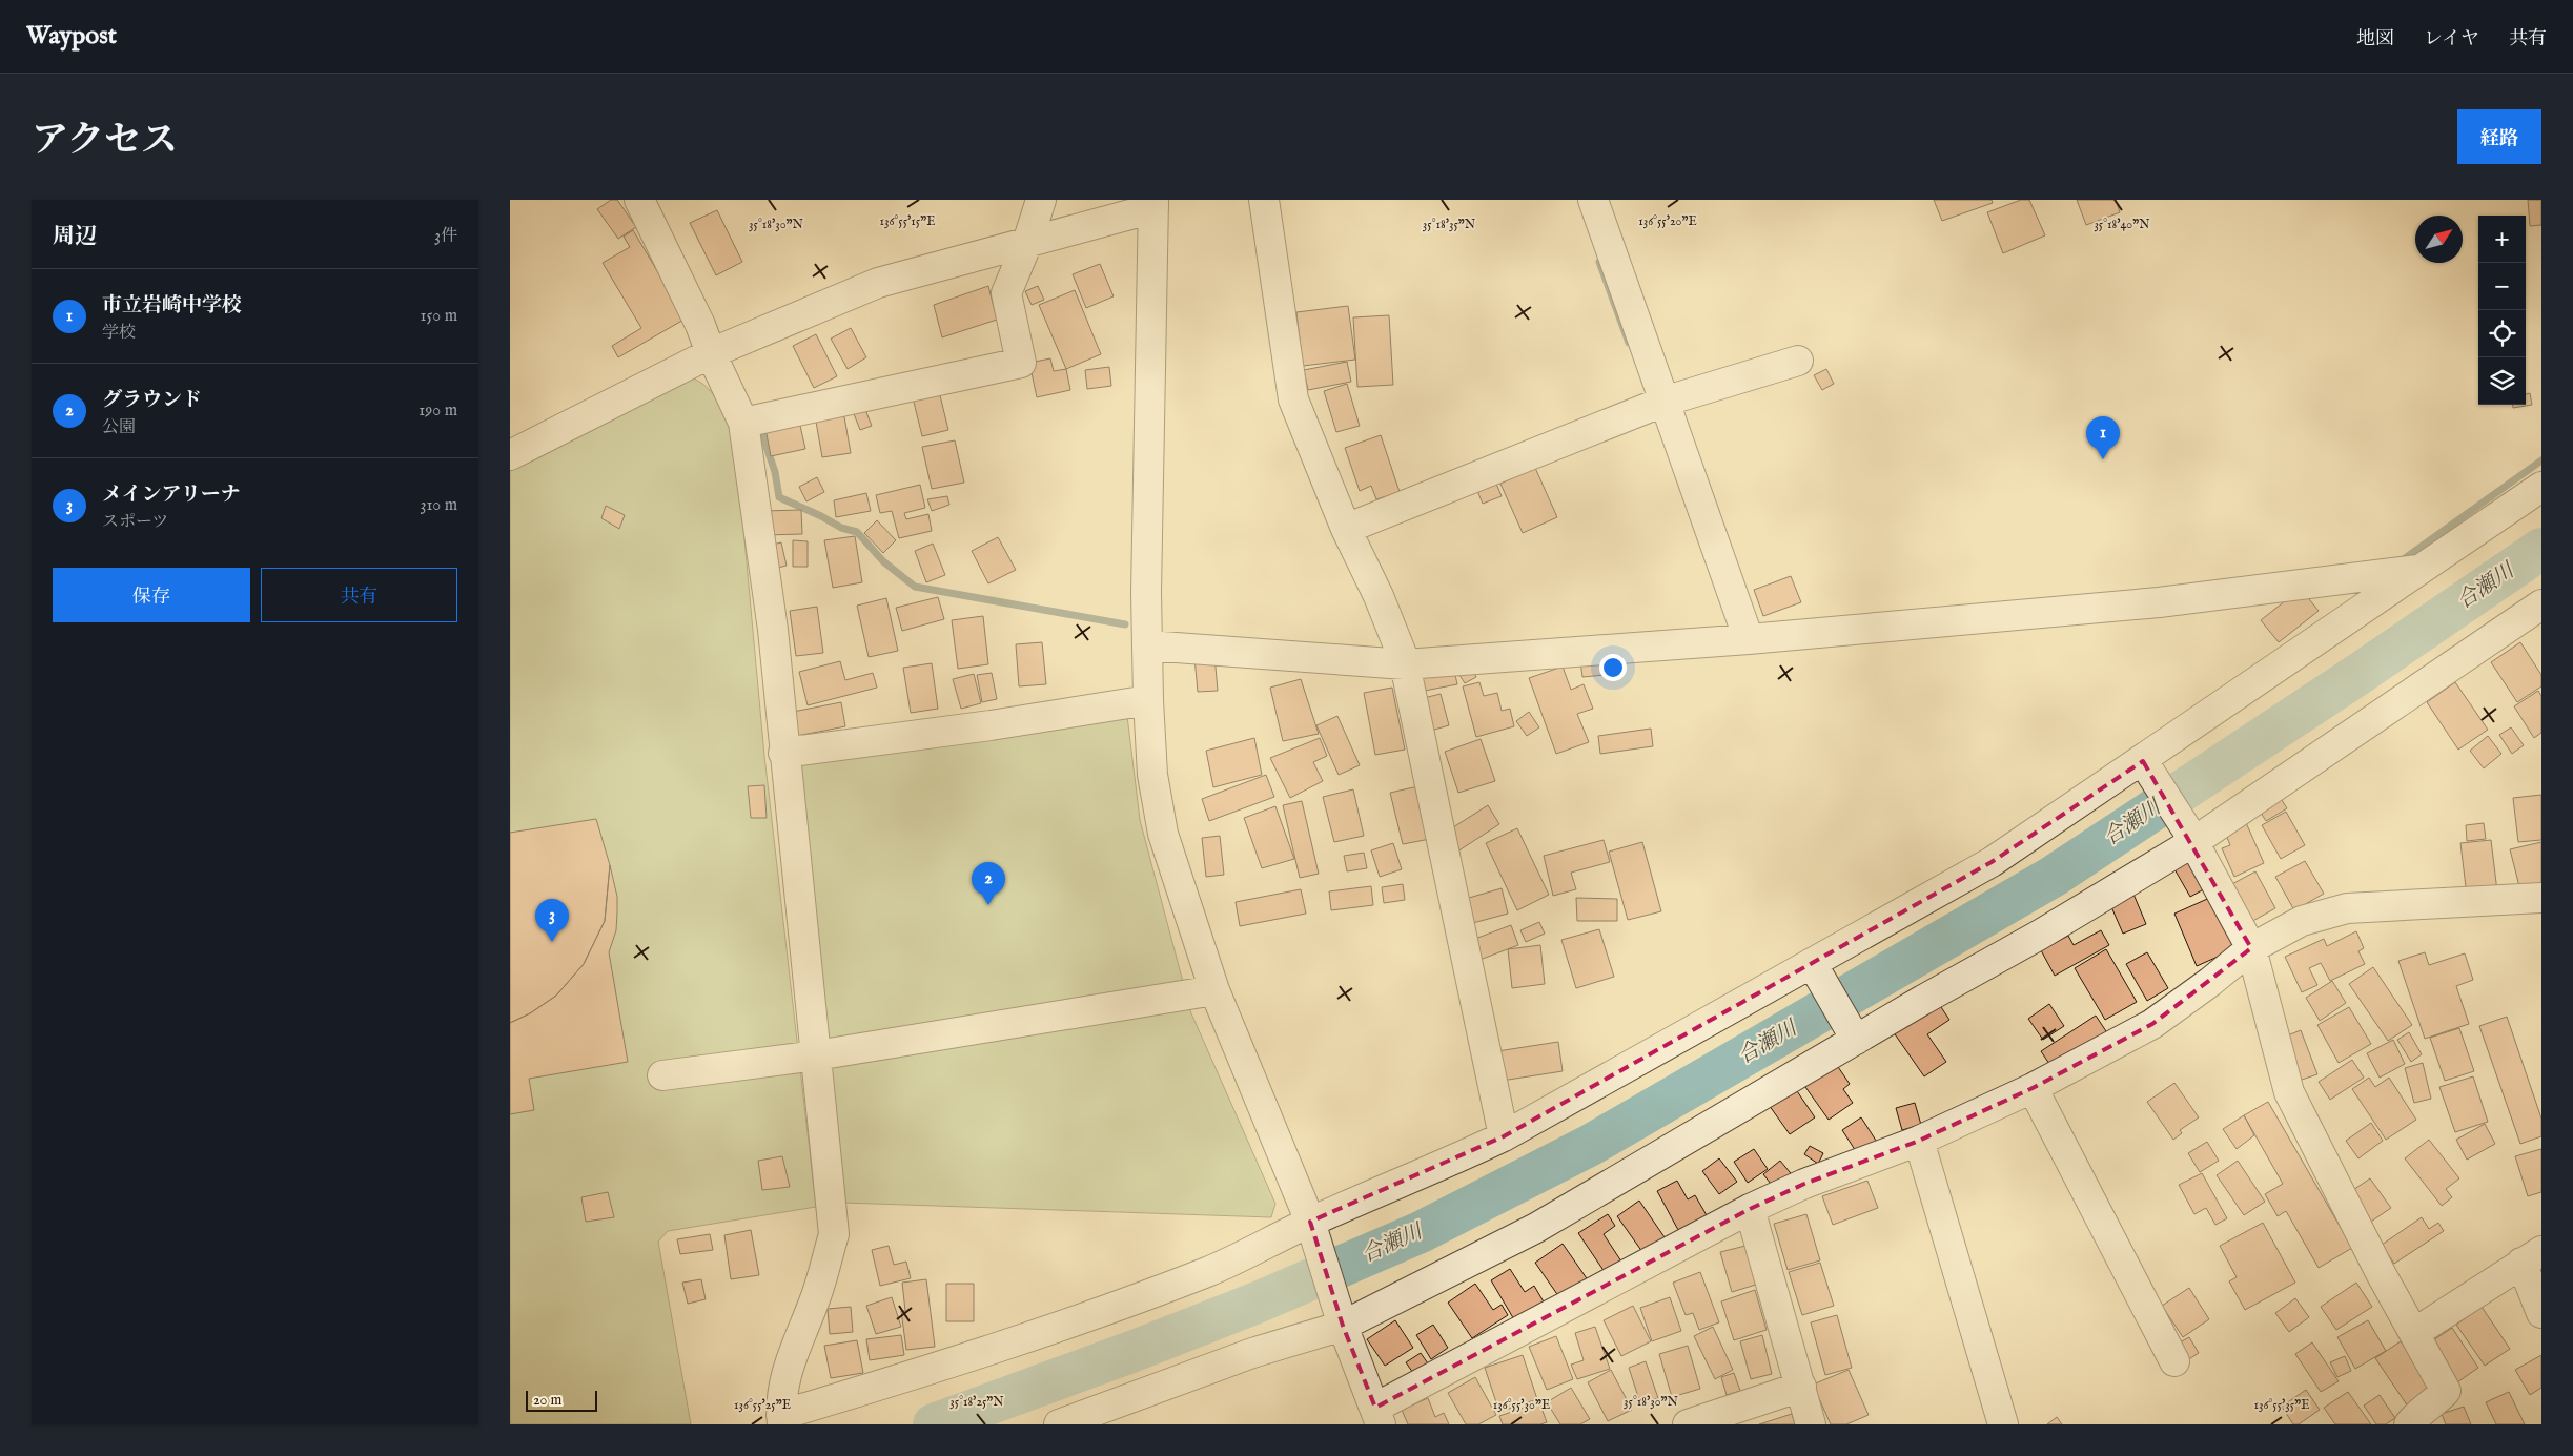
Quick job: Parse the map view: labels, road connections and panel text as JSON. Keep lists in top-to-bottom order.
{
  "water": ["合瀬川"],
  "scale_bar": "20 m",
  "north": "top right",
  "page": {
    "header": "Waypost",
    "nav": ["地図", "レイヤ", "共有"],
    "title": "アクセス",
    "buttons": [
      "経路",
      ["保存", "共有"]
    ],
    "heading": ["周辺", "3件"],
    "map_buttons": ["+", "−"],
    "list": [
      {
        "mark": "1",
        "name": "市立岩崎中学校",
        "note": "学校",
        "value": "150 m"
      },
      {
        "mark": "2",
        "name": "グラウンド",
        "note": "公園",
        "value": "190 m"
      },
      {
        "mark": "3",
        "name": "メインアリーナ",
        "note": "スポーツ",
        "value": "310 m"
      }
    ],
    "pins": ["1", "2", "3"],
    "scale": "20 m"
  },
  "coordinates": [
    "136°55'15\"E",
    "136°55'20\"E",
    "35°18'30\"N",
    "35°18'35\"N",
    "35°18'40\"N",
    "35°18'25\"N",
    "136°55'25\"E",
    "136°55'30\"E",
    "136°55'35\"E"
  ]
}
